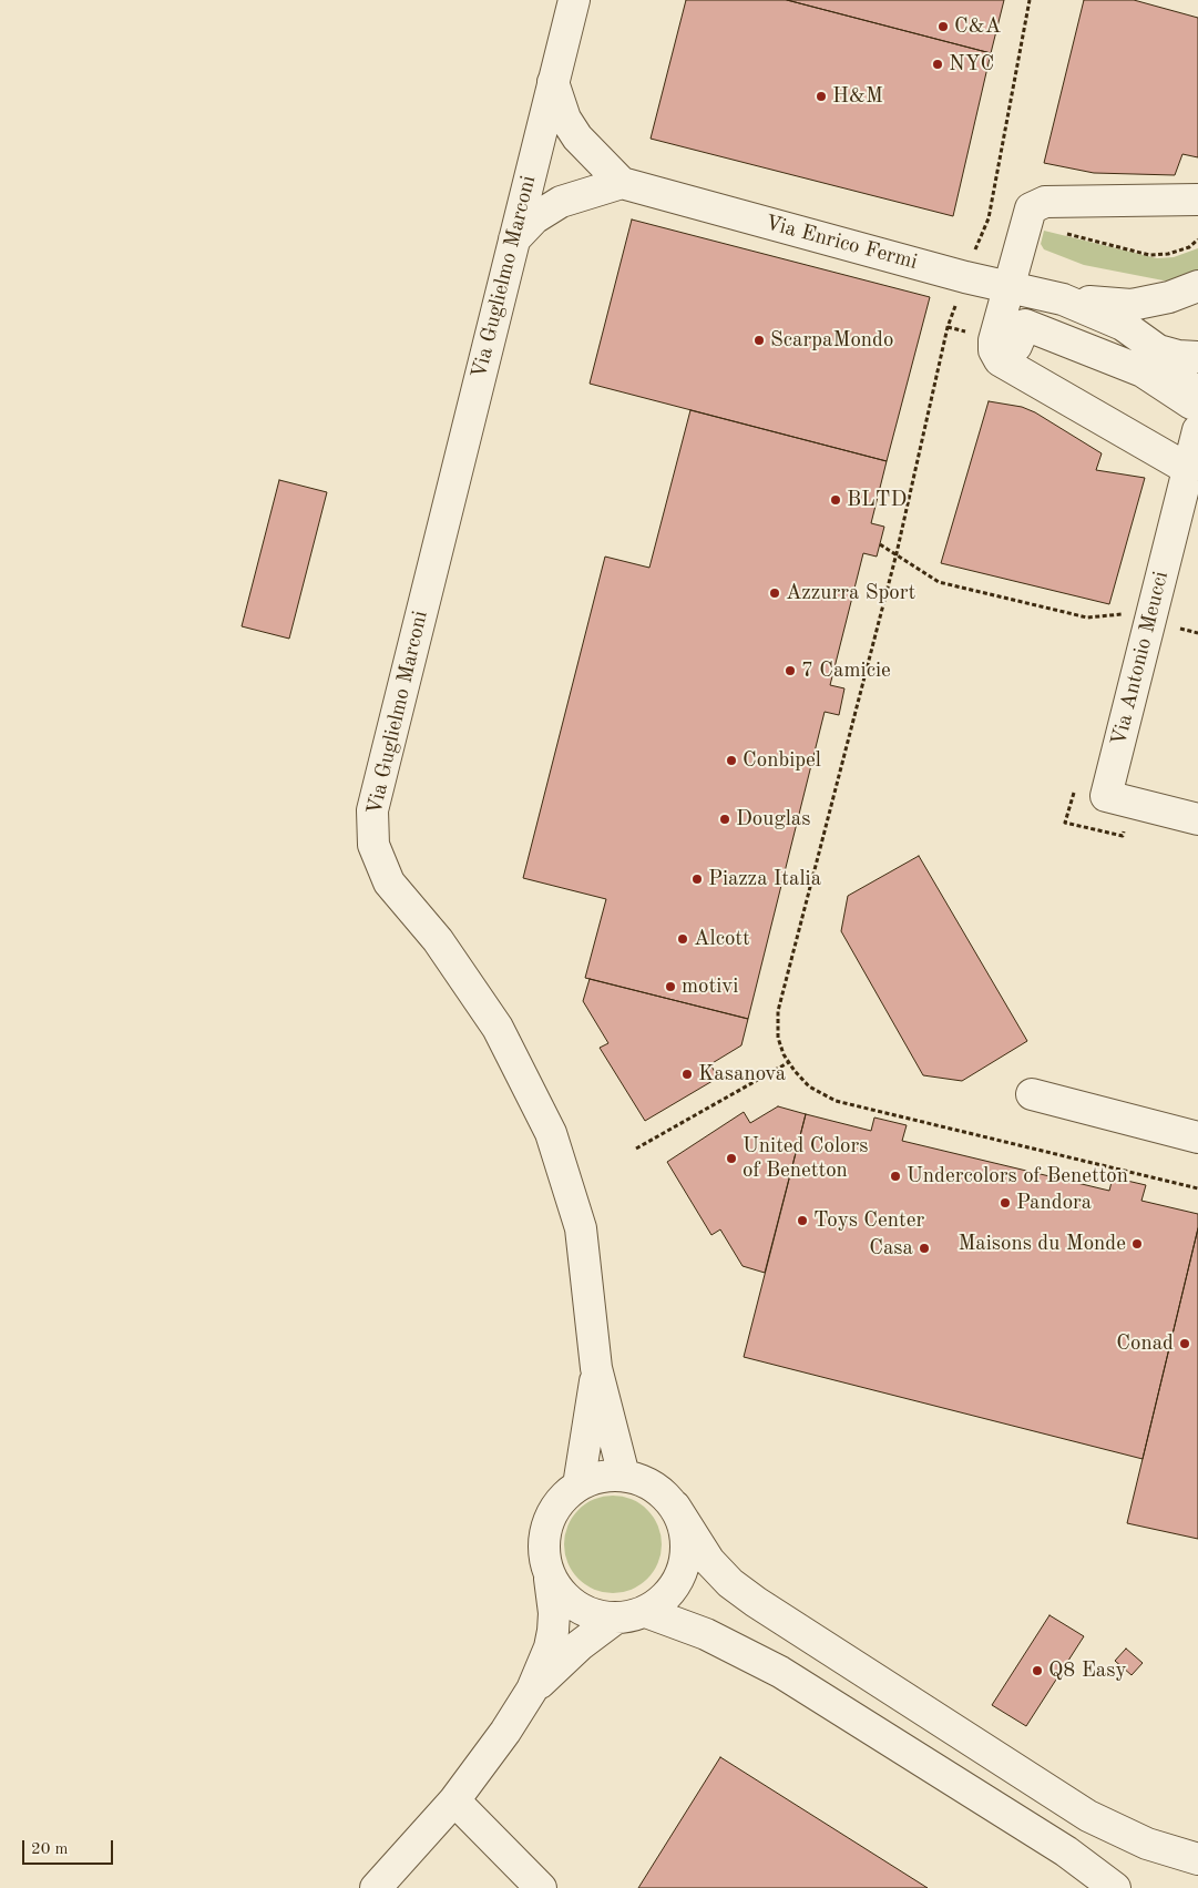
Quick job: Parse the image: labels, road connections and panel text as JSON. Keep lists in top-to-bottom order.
{
  "streets": {
    "street": ["Via Enrico Fermi", "Via Guglielmo Marconi", "Via Antonio Meucci"]
  },
  "places": [
    "C&A",
    "NYC",
    "H&M",
    "ScarpaMondo",
    "BLTD",
    "Azzurra Sport",
    "7 Camicie",
    "Conbipel",
    "Douglas",
    "Piazza Italia",
    "Alcott",
    "motivi",
    "Kasanova",
    "United Colors of Benetton",
    "Undercolors of Benetton",
    "Pandora",
    "Toys Center",
    "Maisons du Monde",
    "Casa",
    "Conad",
    "Q8 Easy"
  ],
  "scale_bar": "20 m"
}
